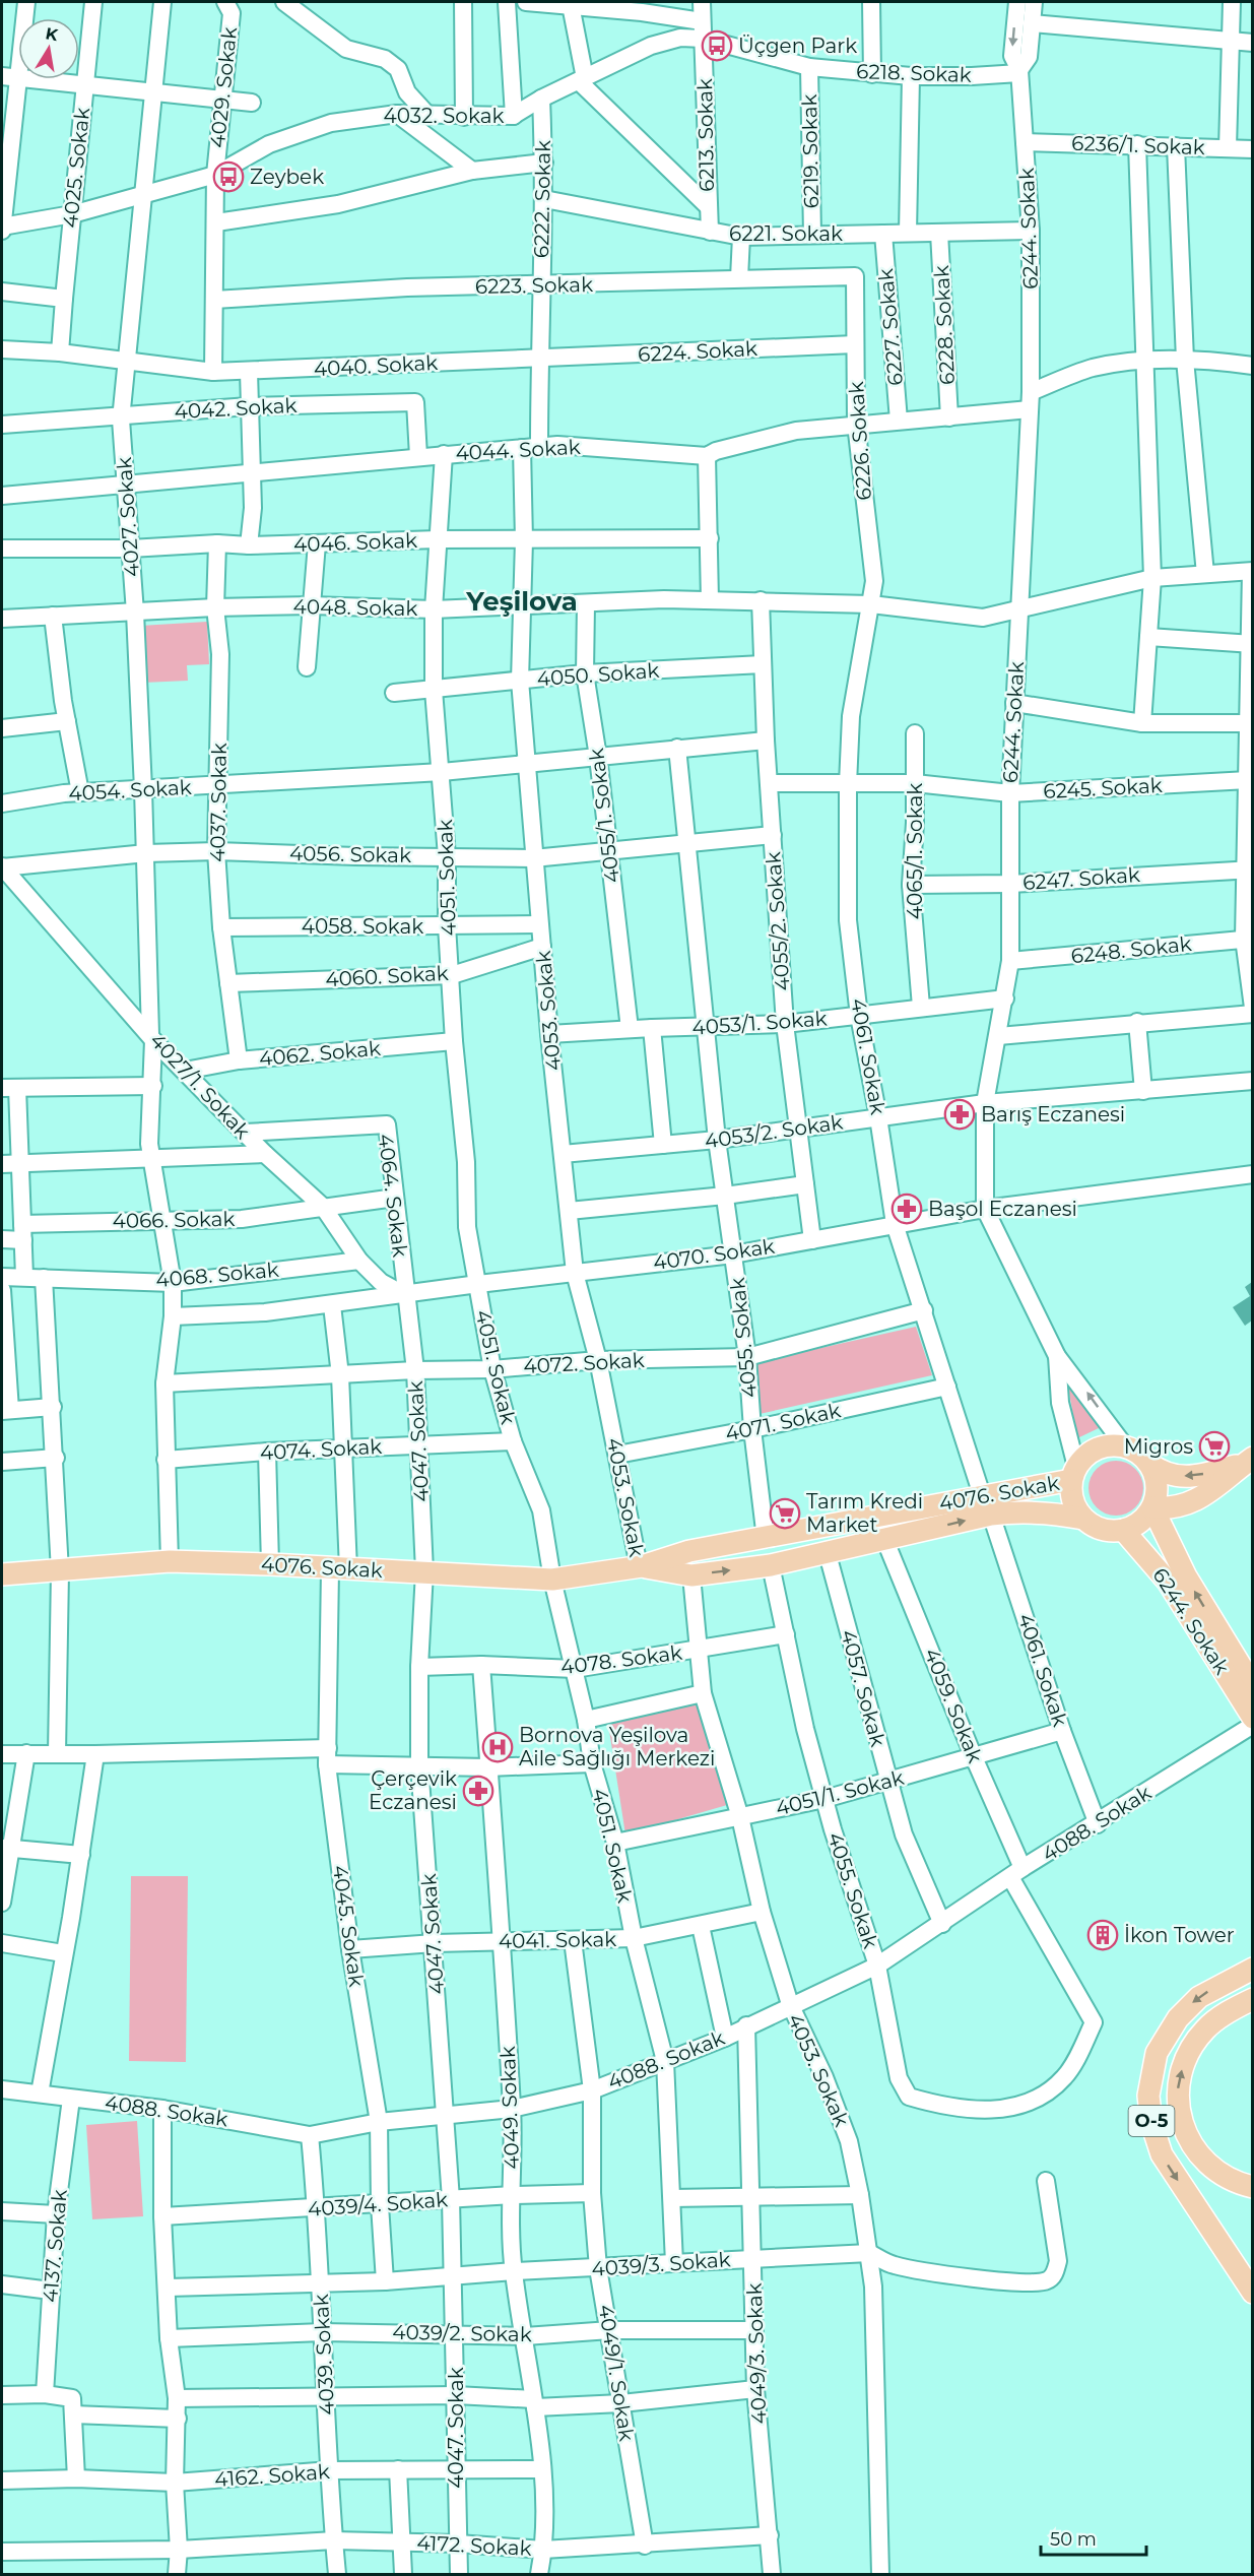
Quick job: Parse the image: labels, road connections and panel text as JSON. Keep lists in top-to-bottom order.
{
  "streets": {
    "main road": ["6244. Sokak", "4076. Sokak", "O-5"],
    "street": [
      "6218. Sokak",
      "4029. Sokak",
      "4032. Sokak",
      "6213. Sokak",
      "6236/1. Sokak",
      "6219. Sokak",
      "4025. Sokak",
      "6222. Sokak",
      "6221. Sokak",
      "6223. Sokak",
      "6228. Sokak",
      "6227. Sokak",
      "6224. Sokak",
      "4040. Sokak",
      "4042. Sokak",
      "6226. Sokak",
      "4044. Sokak",
      "4027. Sokak",
      "4046. Sokak",
      "4048. Sokak",
      "4050. Sokak",
      "6245. Sokak",
      "4054. Sokak",
      "4037. Sokak",
      "4055/1. Sokak",
      "4065/1. Sokak",
      "4056. Sokak",
      "4051. Sokak",
      "6247. Sokak",
      "4055/2. Sokak",
      "4058. Sokak",
      "6248. Sokak",
      "4060. Sokak",
      "4053. Sokak",
      "4053/1. Sokak",
      "4062. Sokak",
      "4061. Sokak",
      "4027/1. Sokak",
      "4053/2. Sokak",
      "4064. Sokak",
      "4066. Sokak",
      "4070. Sokak",
      "4068. Sokak",
      "4055. Sokak",
      "4072. Sokak",
      "4071. Sokak",
      "4047. Sokak",
      "4074. Sokak",
      "4078. Sokak",
      "4057. Sokak",
      "4059. Sokak",
      "4051/1. Sokak",
      "4088. Sokak",
      "4045. Sokak",
      "4041. Sokak",
      "4049. Sokak",
      "4039/4. Sokak",
      "4137. Sokak",
      "4039/3. Sokak",
      "4039/2. Sokak",
      "4049/3. Sokak",
      "4039. Sokak",
      "4049/1. Sokak",
      "4162. Sokak",
      "4172. Sokak"
    ]
  },
  "crossings": [
    ["6218. Sokak", "4032. Sokak"],
    ["6218. Sokak", "6213. Sokak"],
    ["6218. Sokak", "6219. Sokak"],
    ["6218. Sokak", "6244. Sokak"],
    ["4029. Sokak", "4032. Sokak"],
    ["4029. Sokak", "6223. Sokak"],
    ["4029. Sokak", "4040. Sokak"],
    ["4032. Sokak", "6213. Sokak"],
    ["4032. Sokak", "4025. Sokak"],
    ["4032. Sokak", "6222. Sokak"],
    ["4032. Sokak", "4027. Sokak"],
    ["6213. Sokak", "6221. Sokak"],
    ["6236/1. Sokak", "6244. Sokak"],
    ["6219. Sokak", "6221. Sokak"],
    ["6222. Sokak", "6221. Sokak"],
    ["6222. Sokak", "6223. Sokak"],
    ["6222. Sokak", "6224. Sokak"],
    ["6222. Sokak", "4040. Sokak"],
    ["6222. Sokak", "4044. Sokak"],
    ["6244. Sokak", "6221. Sokak"],
    ["6244. Sokak", "4044. Sokak"],
    ["6244. Sokak", "4048. Sokak"],
    ["6244. Sokak", "6245. Sokak"],
    ["6244. Sokak", "6247. Sokak"],
    ["6244. Sokak", "6248. Sokak"],
    ["6244. Sokak", "4053/1. Sokak"],
    ["6244. Sokak", "4053/2. Sokak"],
    ["6244. Sokak", "4070. Sokak"],
    ["6244. Sokak", "4076. Sokak"],
    ["6221. Sokak", "6228. Sokak"],
    ["6221. Sokak", "6227. Sokak"],
    ["6223. Sokak", "6226. Sokak"],
    ["6228. Sokak", "4044. Sokak"],
    ["6227. Sokak", "4044. Sokak"],
    ["6224. Sokak", "4040. Sokak"],
    ["6224. Sokak", "6226. Sokak"],
    ["4040. Sokak", "4027. Sokak"],
    ["4042. Sokak", "4044. Sokak"],
    ["4042. Sokak", "4027. Sokak"],
    ["6226. Sokak", "4044. Sokak"],
    ["6226. Sokak", "4048. Sokak"],
    ["6226. Sokak", "4061. Sokak"],
    ["4044. Sokak", "4027. Sokak"],
    ["4044. Sokak", "4051. Sokak"],
    ["4044. Sokak", "4053. Sokak"],
    ["4027. Sokak", "4046. Sokak"],
    ["4027. Sokak", "4048. Sokak"],
    ["4027. Sokak", "4054. Sokak"],
    ["4027. Sokak", "4056. Sokak"],
    ["4027. Sokak", "4027/1. Sokak"],
    ["4027. Sokak", "4066. Sokak"],
    ["4027. Sokak", "4070. Sokak"],
    ["4027. Sokak", "4068. Sokak"],
    ["4027. Sokak", "4072. Sokak"],
    ["4027. Sokak", "4074. Sokak"],
    ["4027. Sokak", "4076. Sokak"],
    ["4046. Sokak", "4037. Sokak"],
    ["4046. Sokak", "4051. Sokak"],
    ["4046. Sokak", "4053. Sokak"],
    ["4048. Sokak", "4037. Sokak"],
    ["4048. Sokak", "4055/1. Sokak"],
    ["4048. Sokak", "4051. Sokak"],
    ["4048. Sokak", "4055/2. Sokak"],
    ["4048. Sokak", "4053. Sokak"],
    ["4048. Sokak", "4061. Sokak"],
    ["4050. Sokak", "4055/1. Sokak"],
    ["4050. Sokak", "4051. Sokak"],
    ["4050. Sokak", "4055/2. Sokak"],
    ["4050. Sokak", "4053. Sokak"],
    ["6245. Sokak", "4065/1. Sokak"],
    ["6245. Sokak", "4055/2. Sokak"],
    ["6245. Sokak", "4061. Sokak"],
    ["4054. Sokak", "4037. Sokak"],
    ["4054. Sokak", "4055/1. Sokak"],
    ["4054. Sokak", "4051. Sokak"],
    ["4054. Sokak", "4055/2. Sokak"],
    ["4054. Sokak", "4053. Sokak"],
    ["4054. Sokak", "4055. Sokak"],
    ["4037. Sokak", "4056. Sokak"],
    ["4037. Sokak", "4058. Sokak"],
    ["4037. Sokak", "4060. Sokak"],
    ["4037. Sokak", "4062. Sokak"],
    ["4055/1. Sokak", "4056. Sokak"],
    ["4055/1. Sokak", "4053/1. Sokak"],
    ["4065/1. Sokak", "6247. Sokak"],
    ["4065/1. Sokak", "4053/1. Sokak"],
    ["4056. Sokak", "4051. Sokak"],
    ["4056. Sokak", "4055/2. Sokak"],
    ["4056. Sokak", "4053. Sokak"],
    ["4056. Sokak", "4027/1. Sokak"],
    ["4056. Sokak", "4055. Sokak"],
    ["4051. Sokak", "4058. Sokak"],
    ["4051. Sokak", "4060. Sokak"],
    ["4051. Sokak", "4062. Sokak"],
    ["4051. Sokak", "4070. Sokak"],
    ["4051. Sokak", "4072. Sokak"],
    ["4051. Sokak", "4074. Sokak"],
    ["4051. Sokak", "4076. Sokak"],
    ["4051. Sokak", "4078. Sokak"],
    ["4051. Sokak", "4051/1. Sokak"],
    ["4051. Sokak", "4088. Sokak"],
    ["4051. Sokak", "4041. Sokak"],
    ["4051. Sokak", "4039/3. Sokak"],
    ["4055/2. Sokak", "4053/1. Sokak"],
    ["4055/2. Sokak", "4053/2. Sokak"],
    ["4055/2. Sokak", "4070. Sokak"],
    ["4058. Sokak", "4053. Sokak"],
    ["4060. Sokak", "4053. Sokak"],
    ["4053. Sokak", "4053/1. Sokak"],
    ["4053. Sokak", "4053/2. Sokak"],
    ["4053. Sokak", "4070. Sokak"],
    ["4053. Sokak", "4072. Sokak"],
    ["4053. Sokak", "4071. Sokak"],
    ["4053. Sokak", "4076. Sokak"],
    ["4053. Sokak", "4078. Sokak"],
    ["4053. Sokak", "4051/1. Sokak"],
    ["4053. Sokak", "4088. Sokak"],
    ["4053. Sokak", "4041. Sokak"],
    ["4053. Sokak", "4039/3. Sokak"],
    ["4053/1. Sokak", "4061. Sokak"],
    ["4053/1. Sokak", "4055. Sokak"],
    ["4062. Sokak", "4027/1. Sokak"],
    ["4061. Sokak", "4053/2. Sokak"],
    ["4061. Sokak", "4070. Sokak"],
    ["4061. Sokak", "4072. Sokak"],
    ["4061. Sokak", "4071. Sokak"],
    ["4061. Sokak", "4076. Sokak"],
    ["4061. Sokak", "4051/1. Sokak"],
    ["4061. Sokak", "4088. Sokak"],
    ["4027/1. Sokak", "4064. Sokak"],
    ["4027/1. Sokak", "4066. Sokak"],
    ["4027/1. Sokak", "4070. Sokak"],
    ["4027/1. Sokak", "4068. Sokak"],
    ["4027/1. Sokak", "4047. Sokak"],
    ["4053/2. Sokak", "4055. Sokak"],
    ["4064. Sokak", "4066. Sokak"],
    ["4064. Sokak", "4070. Sokak"],
    ["4064. Sokak", "4047. Sokak"],
    ["4070. Sokak", "4055. Sokak"],
    ["4070. Sokak", "4047. Sokak"],
    ["4070. Sokak", "4045. Sokak"],
    ["4055. Sokak", "4072. Sokak"],
    ["4055. Sokak", "4071. Sokak"],
    ["4055. Sokak", "4076. Sokak"],
    ["4055. Sokak", "4078. Sokak"],
    ["4055. Sokak", "4059. Sokak"],
    ["4055. Sokak", "4051/1. Sokak"],
    ["4055. Sokak", "4088. Sokak"],
    ["4072. Sokak", "4047. Sokak"],
    ["4072. Sokak", "4045. Sokak"],
    ["4047. Sokak", "4074. Sokak"],
    ["4047. Sokak", "4076. Sokak"],
    ["4047. Sokak", "4078. Sokak"],
    ["4047. Sokak", "4088. Sokak"],
    ["4047. Sokak", "4041. Sokak"],
    ["4047. Sokak", "4039/4. Sokak"],
    ["4047. Sokak", "4039/3. Sokak"],
    ["4047. Sokak", "4039/2. Sokak"],
    ["4047. Sokak", "4162. Sokak"],
    ["4047. Sokak", "4172. Sokak"],
    ["4074. Sokak", "4045. Sokak"],
    ["4076. Sokak", "4057. Sokak"],
    ["4076. Sokak", "4059. Sokak"],
    ["4076. Sokak", "4045. Sokak"],
    ["4078. Sokak", "4049. Sokak"],
    ["4057. Sokak", "4051/1. Sokak"],
    ["4057. Sokak", "4088. Sokak"],
    ["4059. Sokak", "4051/1. Sokak"],
    ["4059. Sokak", "4088. Sokak"],
    ["4088. Sokak", "4045. Sokak"],
    ["4088. Sokak", "4049. Sokak"],
    ["4088. Sokak", "4137. Sokak"],
    ["4088. Sokak", "4049/3. Sokak"],
    ["4088. Sokak", "4039. Sokak"],
    ["4088. Sokak", "4049/1. Sokak"],
    ["4045. Sokak", "4041. Sokak"],
    ["4045. Sokak", "4039/4. Sokak"],
    ["4045. Sokak", "4039/3. Sokak"],
    ["4041. Sokak", "4049. Sokak"],
    ["4041. Sokak", "4049/1. Sokak"],
    ["4049. Sokak", "4039/4. Sokak"],
    ["4049. Sokak", "4039/3. Sokak"],
    ["4049. Sokak", "4039/2. Sokak"],
    ["4049. Sokak", "4162. Sokak"],
    ["4049. Sokak", "4172. Sokak"],
    ["4039/4. Sokak", "4039. Sokak"],
    ["4039/4. Sokak", "4049/1. Sokak"],
    ["4039/3. Sokak", "4049/3. Sokak"],
    ["4039/3. Sokak", "4039. Sokak"],
    ["4039/3. Sokak", "4049/1. Sokak"],
    ["4039/2. Sokak", "4049/3. Sokak"],
    ["4039/2. Sokak", "4039. Sokak"],
    ["4039/2. Sokak", "4049/1. Sokak"],
    ["4049/3. Sokak", "4172. Sokak"],
    ["4039. Sokak", "4162. Sokak"],
    ["4039. Sokak", "4172. Sokak"],
    ["4049/1. Sokak", "4172. Sokak"]
  ],
  "districts": ["Yeşilova"],
  "places": {
    "bus stop": ["Üçgen Park", "Zeybek"],
    "pharmacy": ["Barış Eczanesi", "Başol Eczanesi", "Çerçevik Eczanesi"],
    "supermarket": ["Migros", "Tarım Kredi Market"],
    "hospital": ["Bornova Yeşilova Aile Sağlığı Merkezi"],
    "building": ["İkon Tower"]
  },
  "scale_bar": "50 m",
  "north": "top"
}
